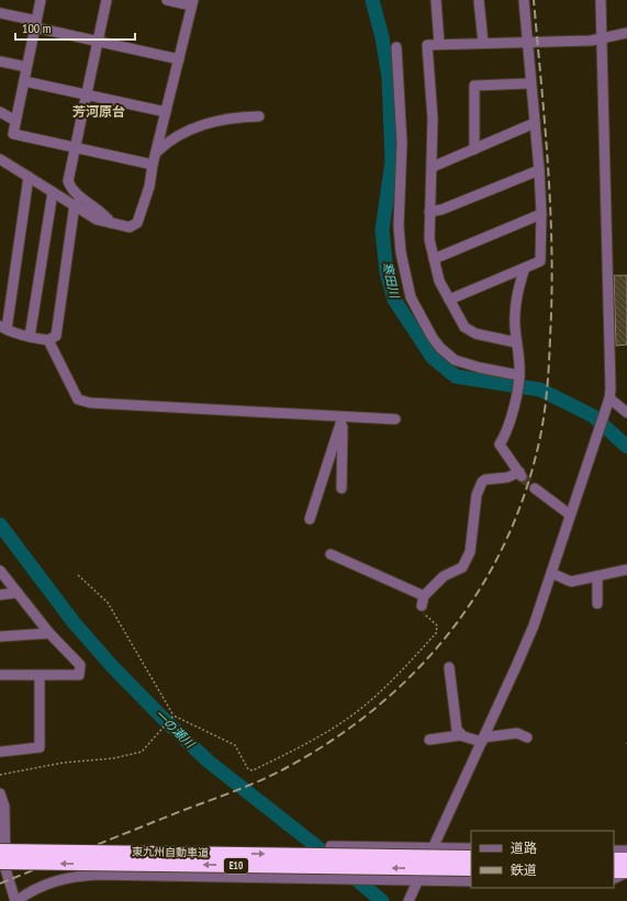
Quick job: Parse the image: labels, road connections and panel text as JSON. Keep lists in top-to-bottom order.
{
  "streets": {
    "highway": ["東九州自動車道", "E10"]
  },
  "districts": ["芳河原台"],
  "water": ["寒田川", "一の瀬川"],
  "legend": ["道路", "鉄道"],
  "scale_bar": "100 m"
}
